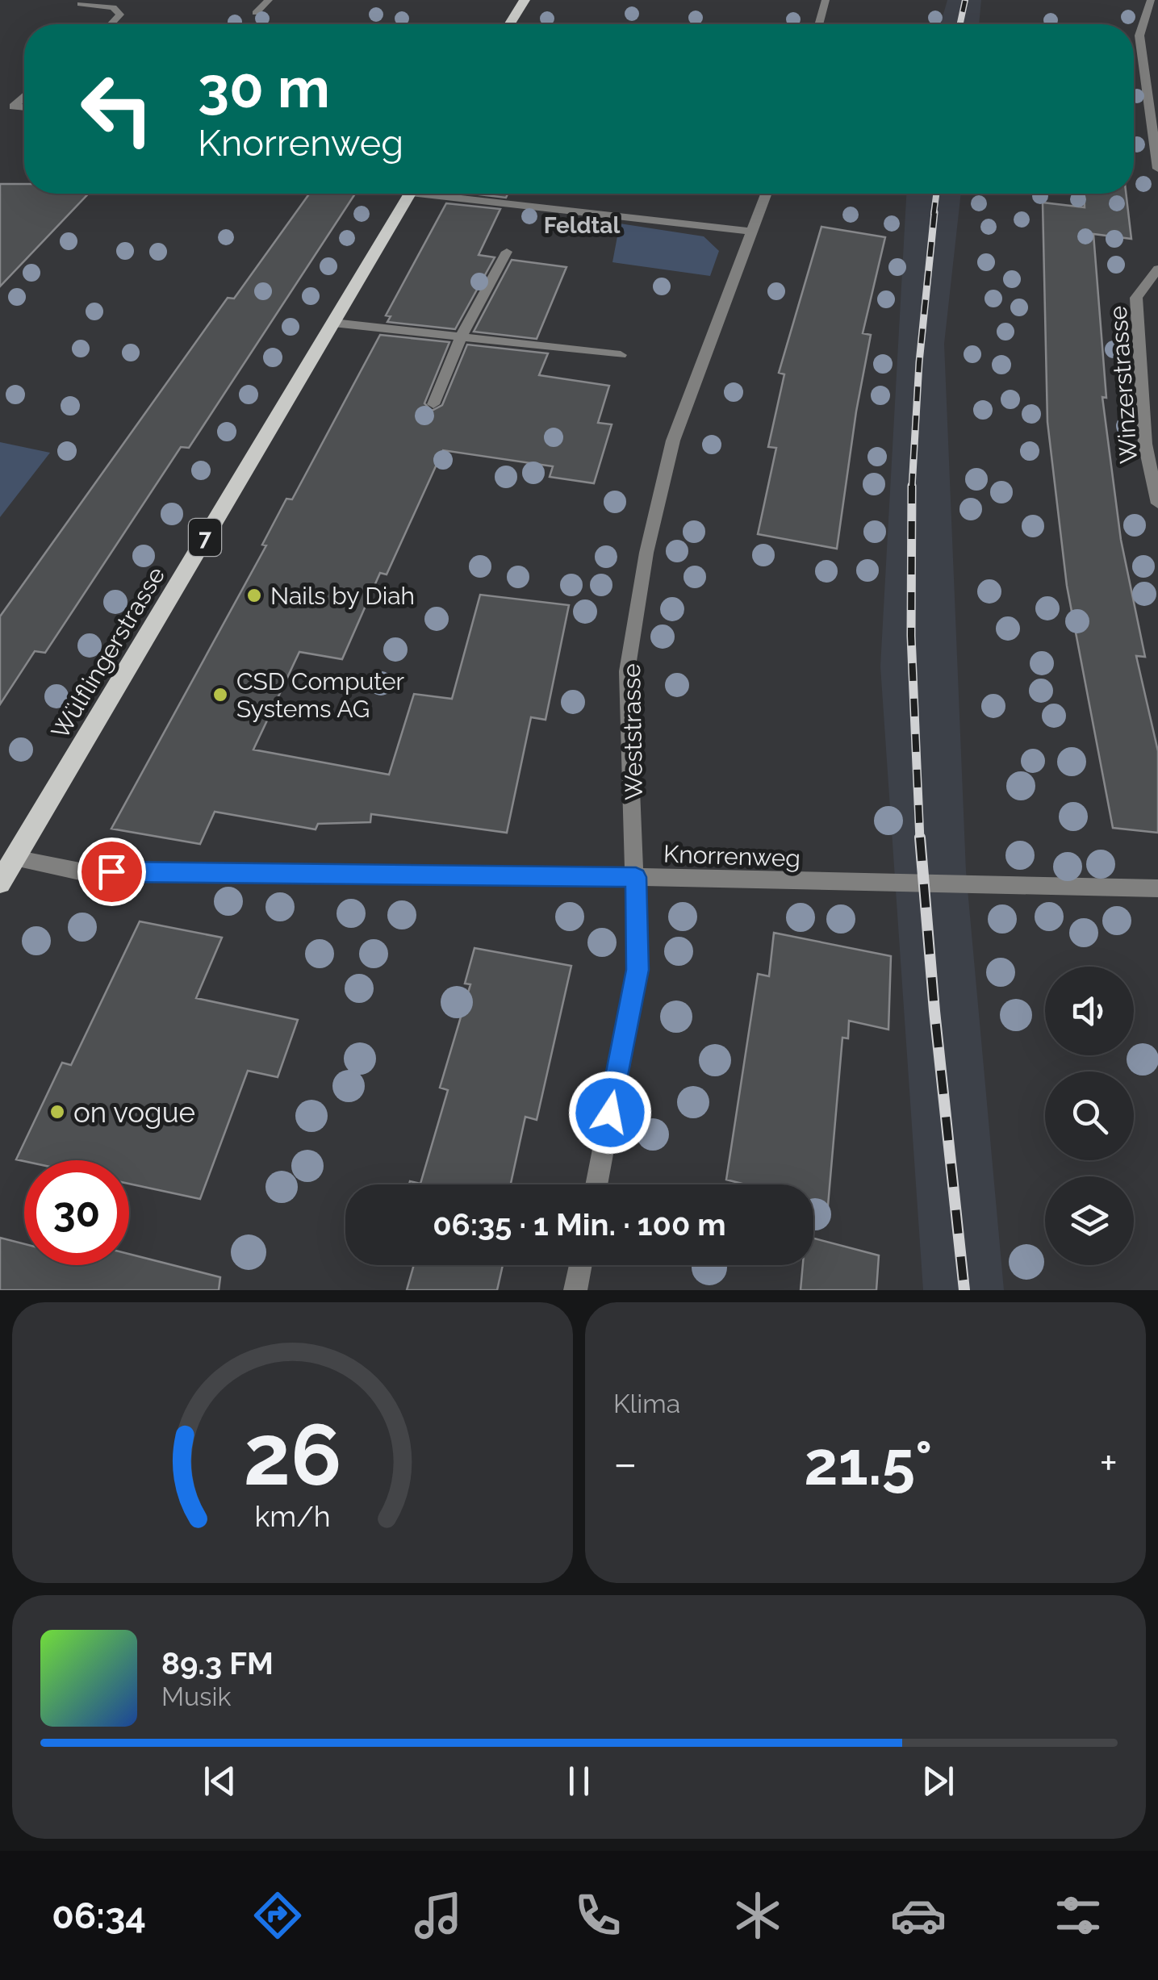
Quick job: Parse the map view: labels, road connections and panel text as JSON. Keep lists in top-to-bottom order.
{
  "streets": {
    "main road": ["7", "Wülflingerstrasse"],
    "street": ["Winzerstrasse", "Weststrasse", "Knorrenweg"]
  },
  "crossings": [
    ["Wülflingerstrasse", "Knorrenweg"],
    ["Weststrasse", "Knorrenweg"]
  ],
  "districts": ["Feldtal"],
  "places": ["Nails by Diah", "CSD Computer Systems AG", "on vogue"],
  "page": {
    "turn": ["30 m", "Knorrenweg"],
    "limit": "30",
    "trip": "06:35 · 1 Min. · 100 m",
    "tile": "Klima",
    "heat": ["−", "21.5°", "+"],
    "song": ["89.3 FM", "Musik"],
    "tabs": "06:34",
    "gauge": ["26", "km/h"]
  }
}
